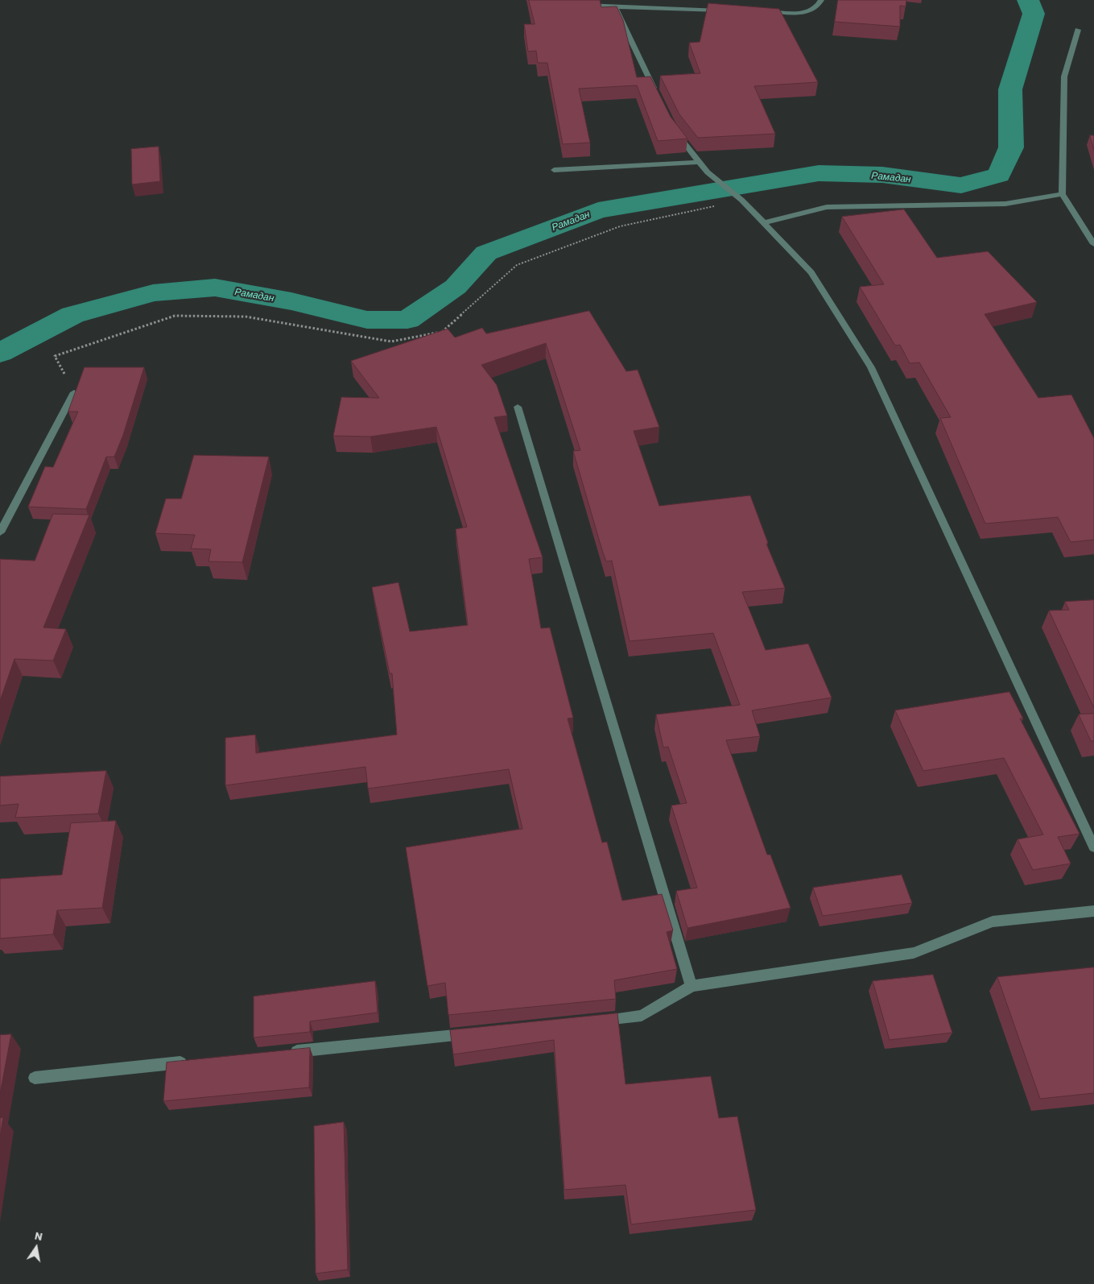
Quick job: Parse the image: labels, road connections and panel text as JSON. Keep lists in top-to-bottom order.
{
  "water": ["Рамадан"],
  "north": "top"
}
